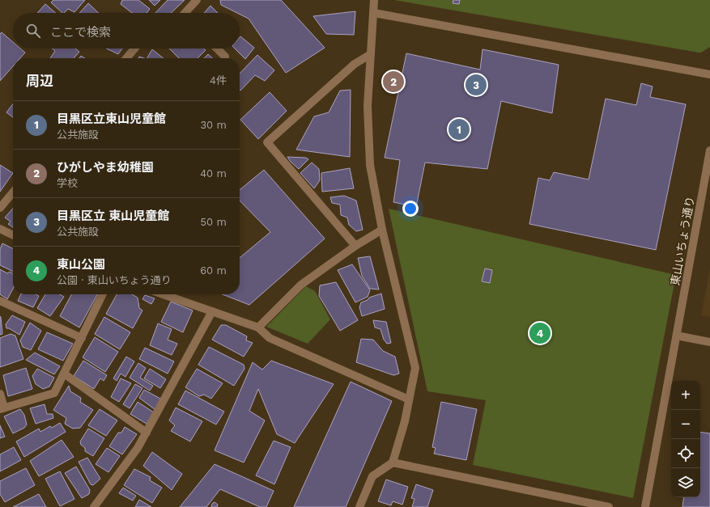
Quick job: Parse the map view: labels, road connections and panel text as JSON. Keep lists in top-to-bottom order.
{
  "streets": {
    "street": ["東山いちょう通り"]
  },
  "page": {
    "search": "ここで検索",
    "heading": ["周辺", "4件"],
    "pins": [
      "2",
      "3",
      "1",
      "4"
    ],
    "list": [
      {
        "mark": "1",
        "name": "目黒区立東山児童館",
        "note": "公共施設",
        "value": "30 m"
      },
      {
        "mark": "2",
        "name": "ひがしやま幼稚園",
        "note": "学校",
        "value": "40 m"
      },
      {
        "mark": "3",
        "name": "目黒区立 東山児童館",
        "note": "公共施設",
        "value": "50 m"
      },
      {
        "mark": "4",
        "name": "東山公園",
        "note": "公園 · 東山いちょう通り",
        "value": "60 m"
      }
    ],
    "map_buttons": ["+", "−"]
  }
}
